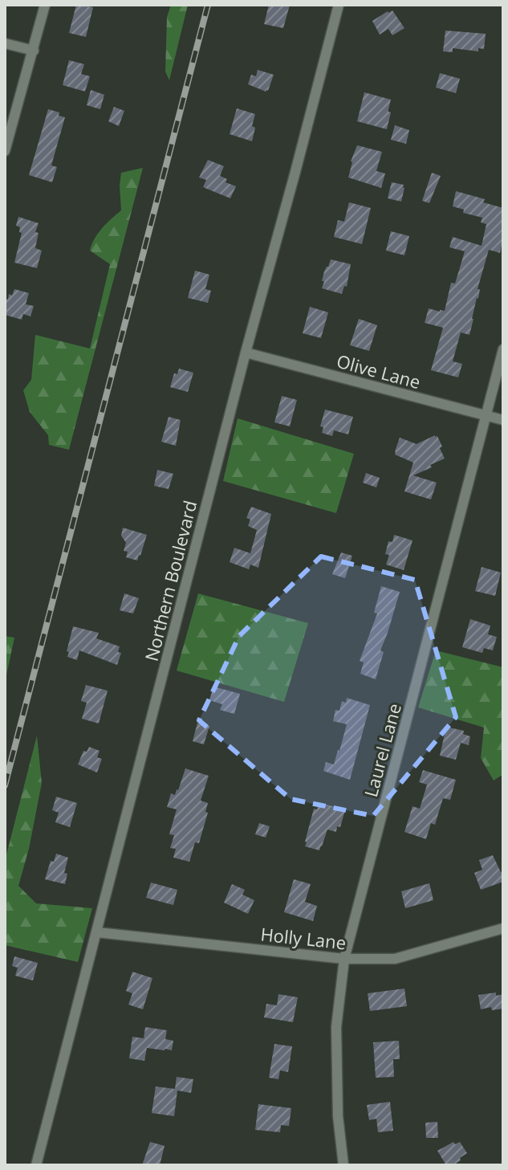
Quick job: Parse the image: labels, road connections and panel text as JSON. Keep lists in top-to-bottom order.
{
  "streets": {
    "street": [
      "Olive Lane",
      "Northern Boulevard",
      "Laurel Lane",
      "Holly Lane"
    ]
  },
  "crossings": [
    ["Olive Lane", "Northern Boulevard"],
    ["Olive Lane", "Laurel Lane"],
    ["Northern Boulevard", "Holly Lane"],
    ["Laurel Lane", "Holly Lane"]
  ]
}
